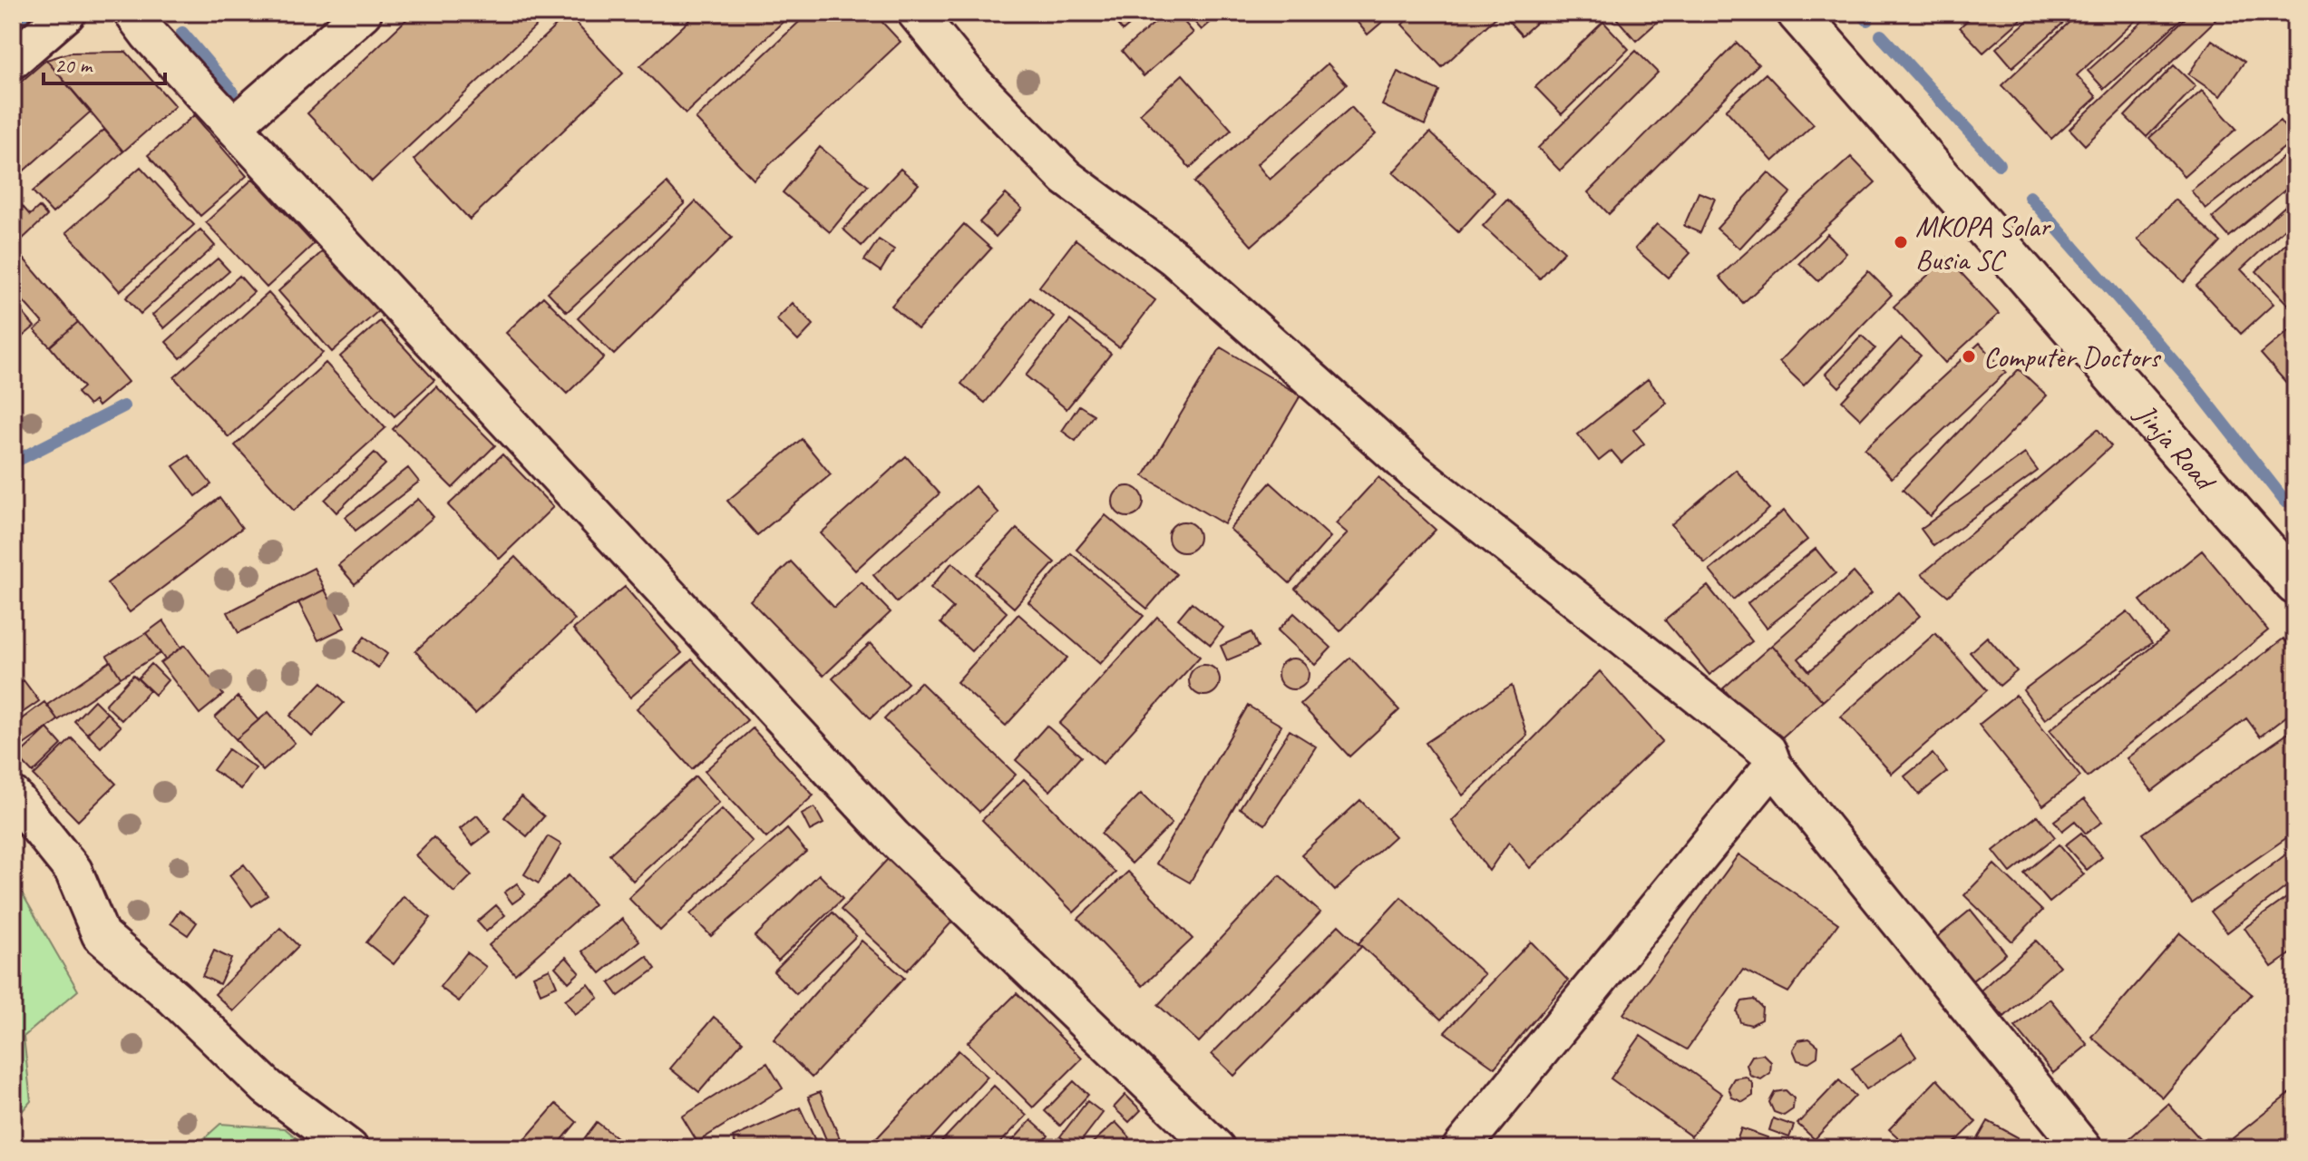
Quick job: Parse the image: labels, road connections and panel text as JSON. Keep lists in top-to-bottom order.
{
  "streets": {
    "main road": ["Jinja Road"]
  },
  "places": ["MKOPA Solar Busia SC", "Computer Doctors"],
  "scale_bar": "20 m"
}
